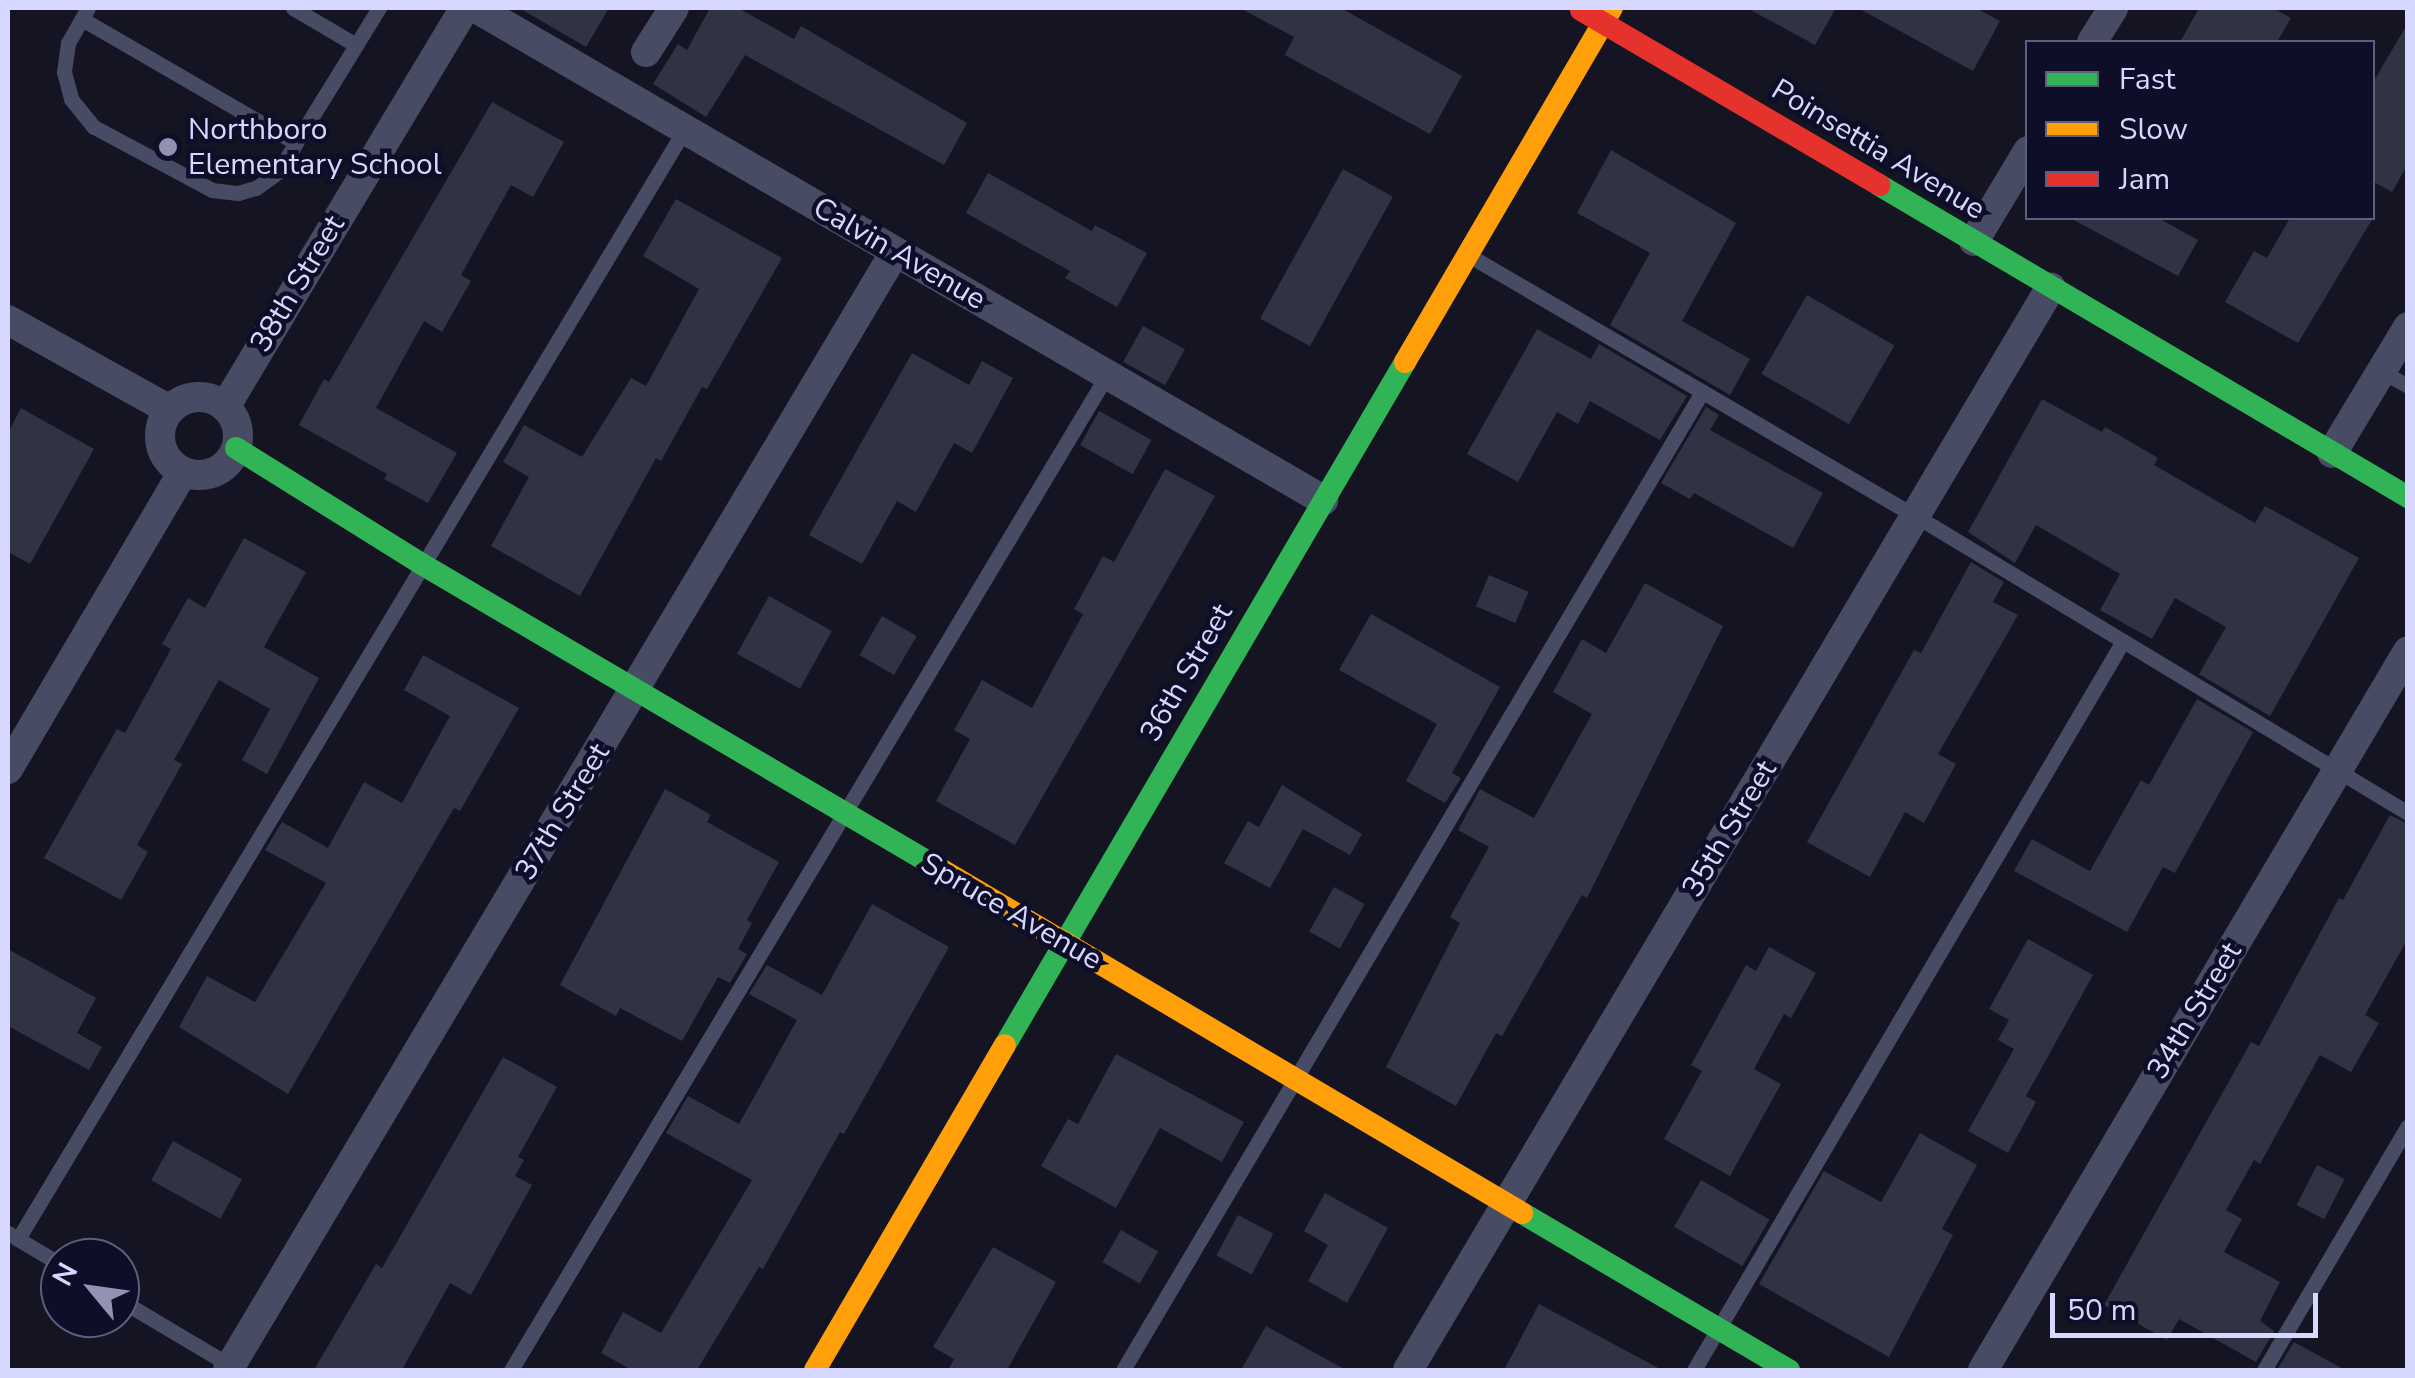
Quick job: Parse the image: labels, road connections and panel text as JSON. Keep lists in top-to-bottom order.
{
  "streets": {
    "street": [
      "Poinsettia Avenue",
      "Calvin Avenue",
      "38th Street",
      "36th Street",
      "37th Street",
      "35th Street",
      "Spruce Avenue",
      "34th Street"
    ]
  },
  "crossings": [
    ["Poinsettia Avenue", "36th Street"],
    ["Poinsettia Avenue", "35th Street"],
    ["Calvin Avenue", "36th Street"],
    ["Calvin Avenue", "37th Street"],
    ["38th Street", "Spruce Avenue"],
    ["36th Street", "Spruce Avenue"],
    ["37th Street", "Spruce Avenue"],
    ["35th Street", "Spruce Avenue"]
  ],
  "places": ["Northboro Elementary School"],
  "legend": ["Fast", "Slow", "Jam"],
  "scale_bar": "50 m",
  "north": "top left"
}
